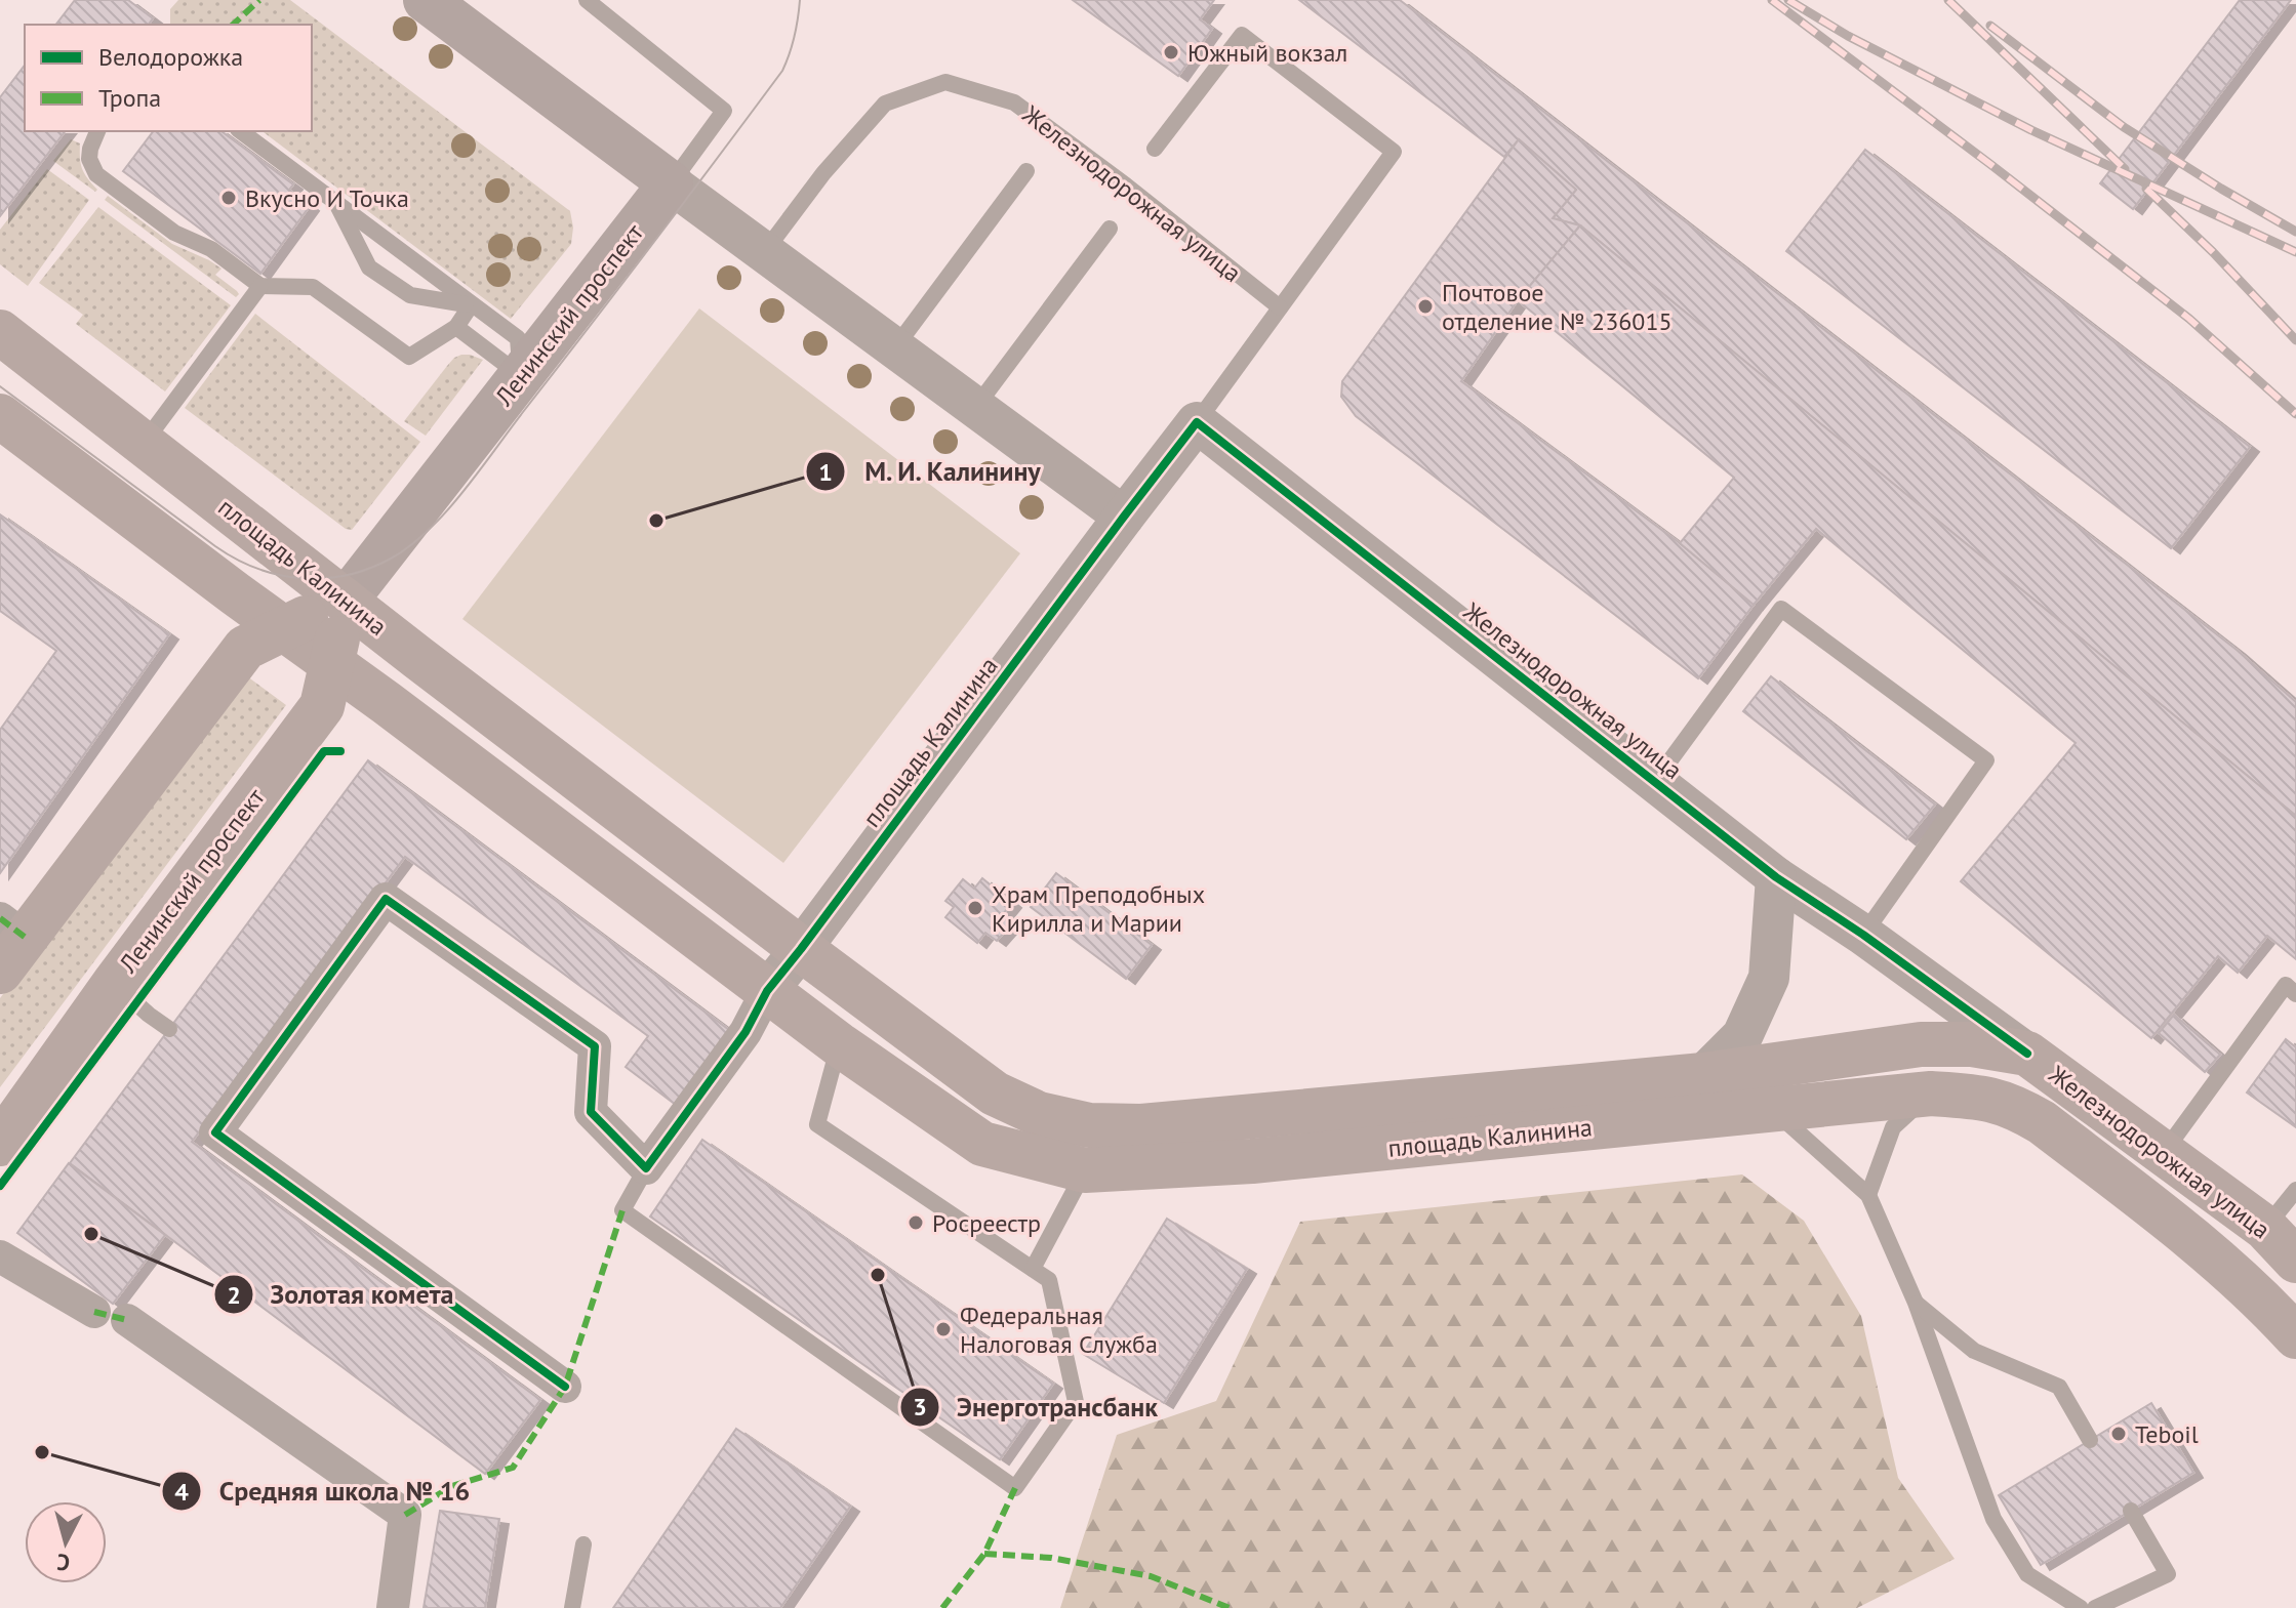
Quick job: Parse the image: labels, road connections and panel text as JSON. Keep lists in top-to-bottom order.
{
  "streets": {
    "main road": ["Железнодорожная улица", "Ленинский проспект", "площадь Калинина"]
  },
  "crossings": [
    ["Железнодорожная улица", "площадь Калинина"],
    ["Ленинский проспект", "площадь Калинина"]
  ],
  "places": [
    "Южный вокзал",
    "Вкусно И Точка",
    "Почтовое отделение № 236015",
    "М. И. Калинину",
    "Храм Преподобных Кирилла и Марии",
    "Росреестр",
    "Золотая комета",
    "Энерготрансбанк",
    "Федеральная Налоговая Служба",
    "Teboil",
    "Средняя школа № 16"
  ],
  "legend": ["Велодорожка", "Тропа"],
  "north": "bottom"
}
